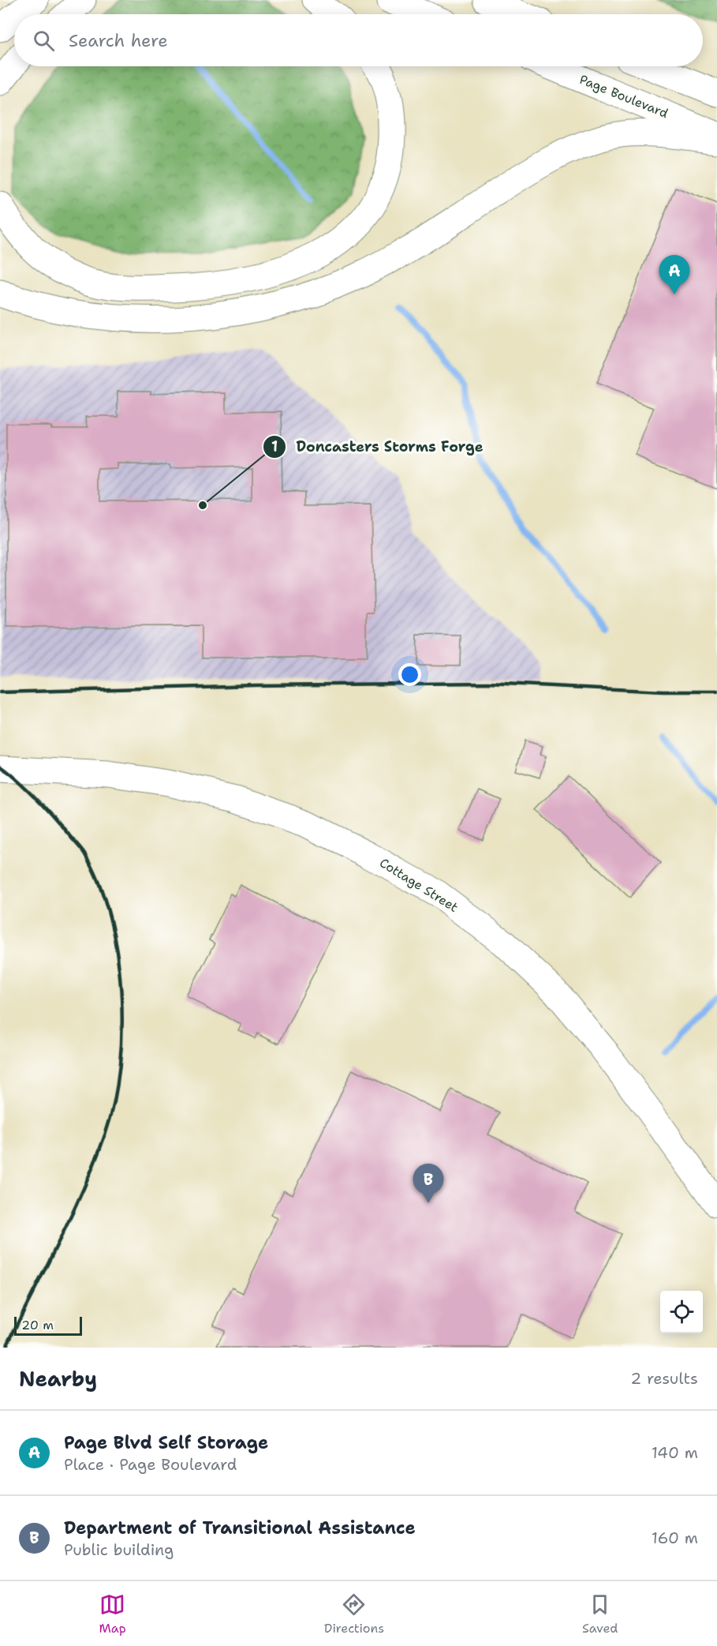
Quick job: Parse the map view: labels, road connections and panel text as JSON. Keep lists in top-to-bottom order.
{
  "streets": {
    "main road": ["Page Boulevard", "Cottage Street"]
  },
  "places": ["Doncasters Storms Forge"],
  "scale_bar": "20 m",
  "page": {
    "search": "Search here",
    "pins": ["A", "B"],
    "scale": "20 m",
    "heading": ["Nearby", "2 results"],
    "list": [
      {
        "mark": "A",
        "name": "Page Blvd Self Storage",
        "note": "Place · Page Boulevard",
        "value": "140 m"
      },
      {
        "mark": "B",
        "name": "Department of Transitional Assistance",
        "note": "Public building",
        "value": "160 m"
      }
    ],
    "nav": ["Map", "Directions", "Saved"]
  }
}
